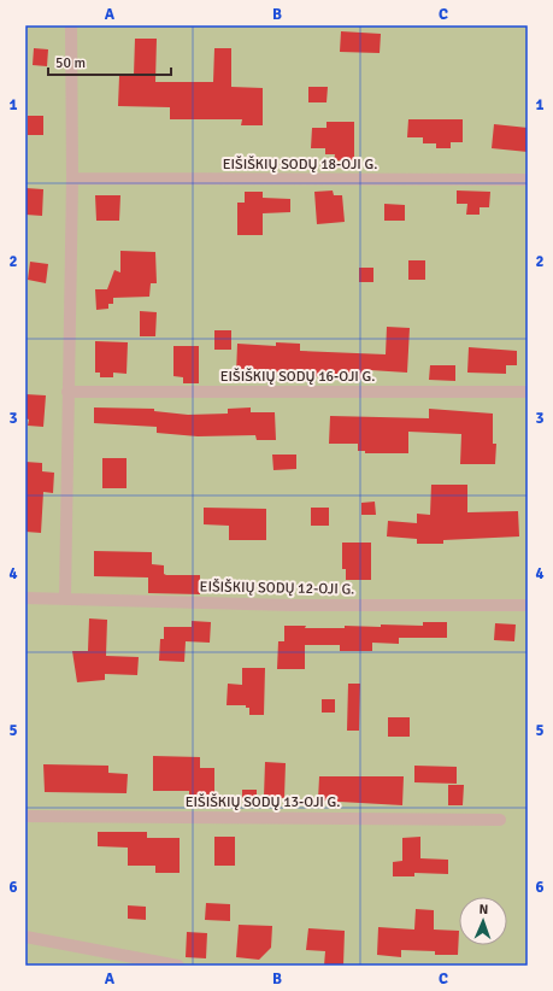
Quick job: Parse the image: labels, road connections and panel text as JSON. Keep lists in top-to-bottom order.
{
  "streets": {
    "street": [
      "EIŠIŠKIŲ SODŲ 18-OJI G.",
      "EIŠIŠKIŲ SODŲ 16-OJI G.",
      "EIŠIŠKIŲ SODŲ 12-OJI G.",
      "EIŠIŠKIŲ SODŲ 13-OJI G."
    ]
  },
  "scale_bar": "50 m",
  "north": "top",
  "grid": {
    "columns": ["A", "B", "C"],
    "rows": [
      "1",
      "2",
      "3",
      "4",
      "5",
      "6"
    ]
  }
}
